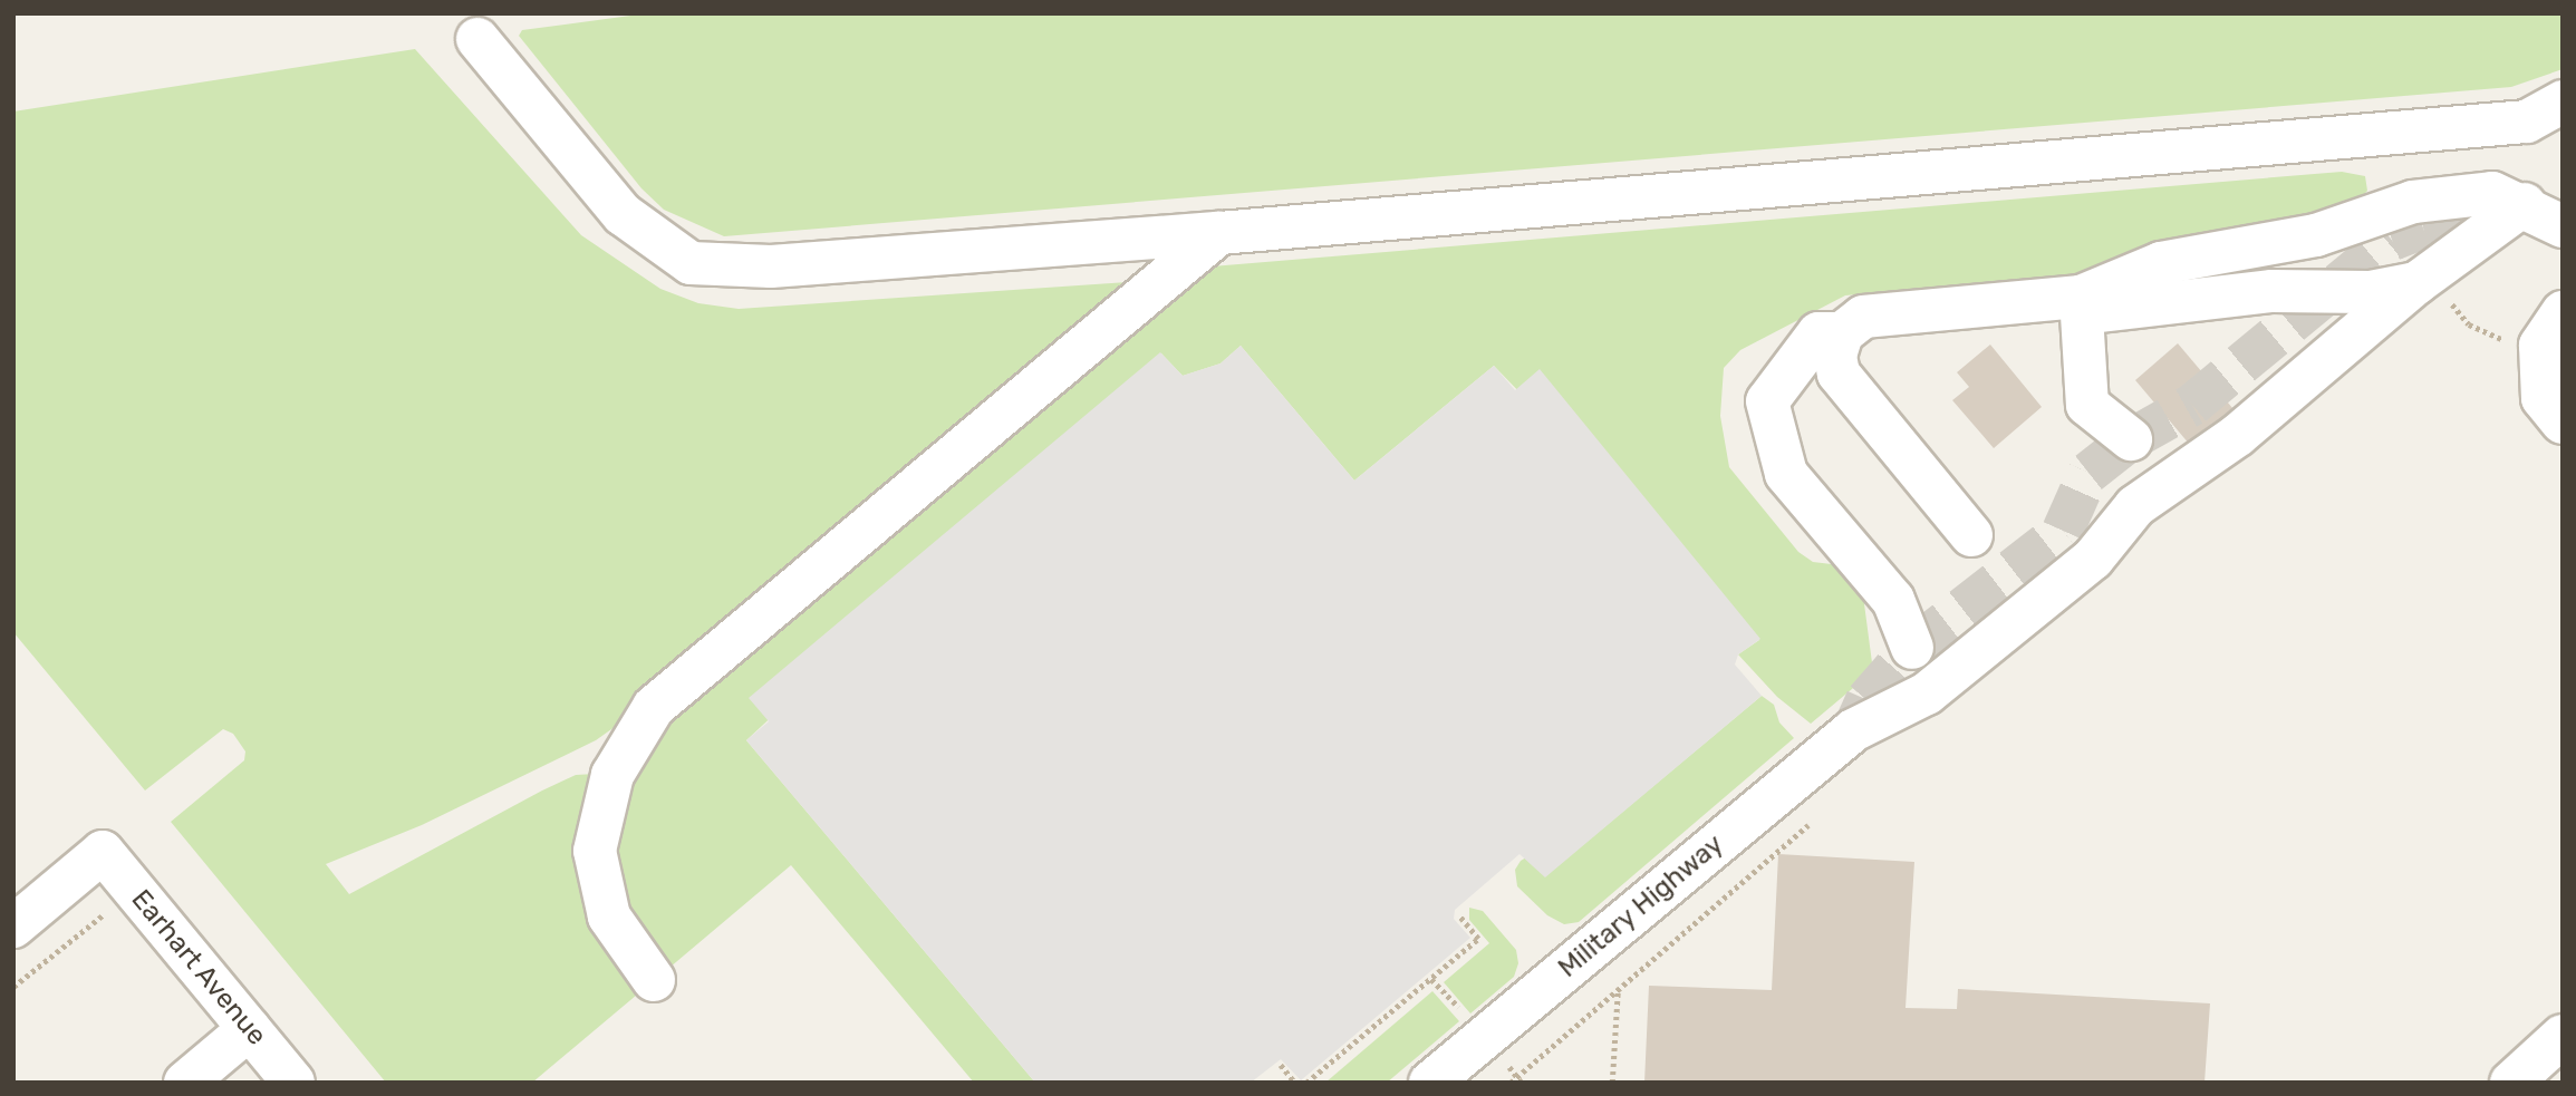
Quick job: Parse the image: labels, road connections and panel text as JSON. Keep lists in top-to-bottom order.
{
  "streets": {
    "street": ["Military Highway", "Earhart Avenue"]
  }
}
